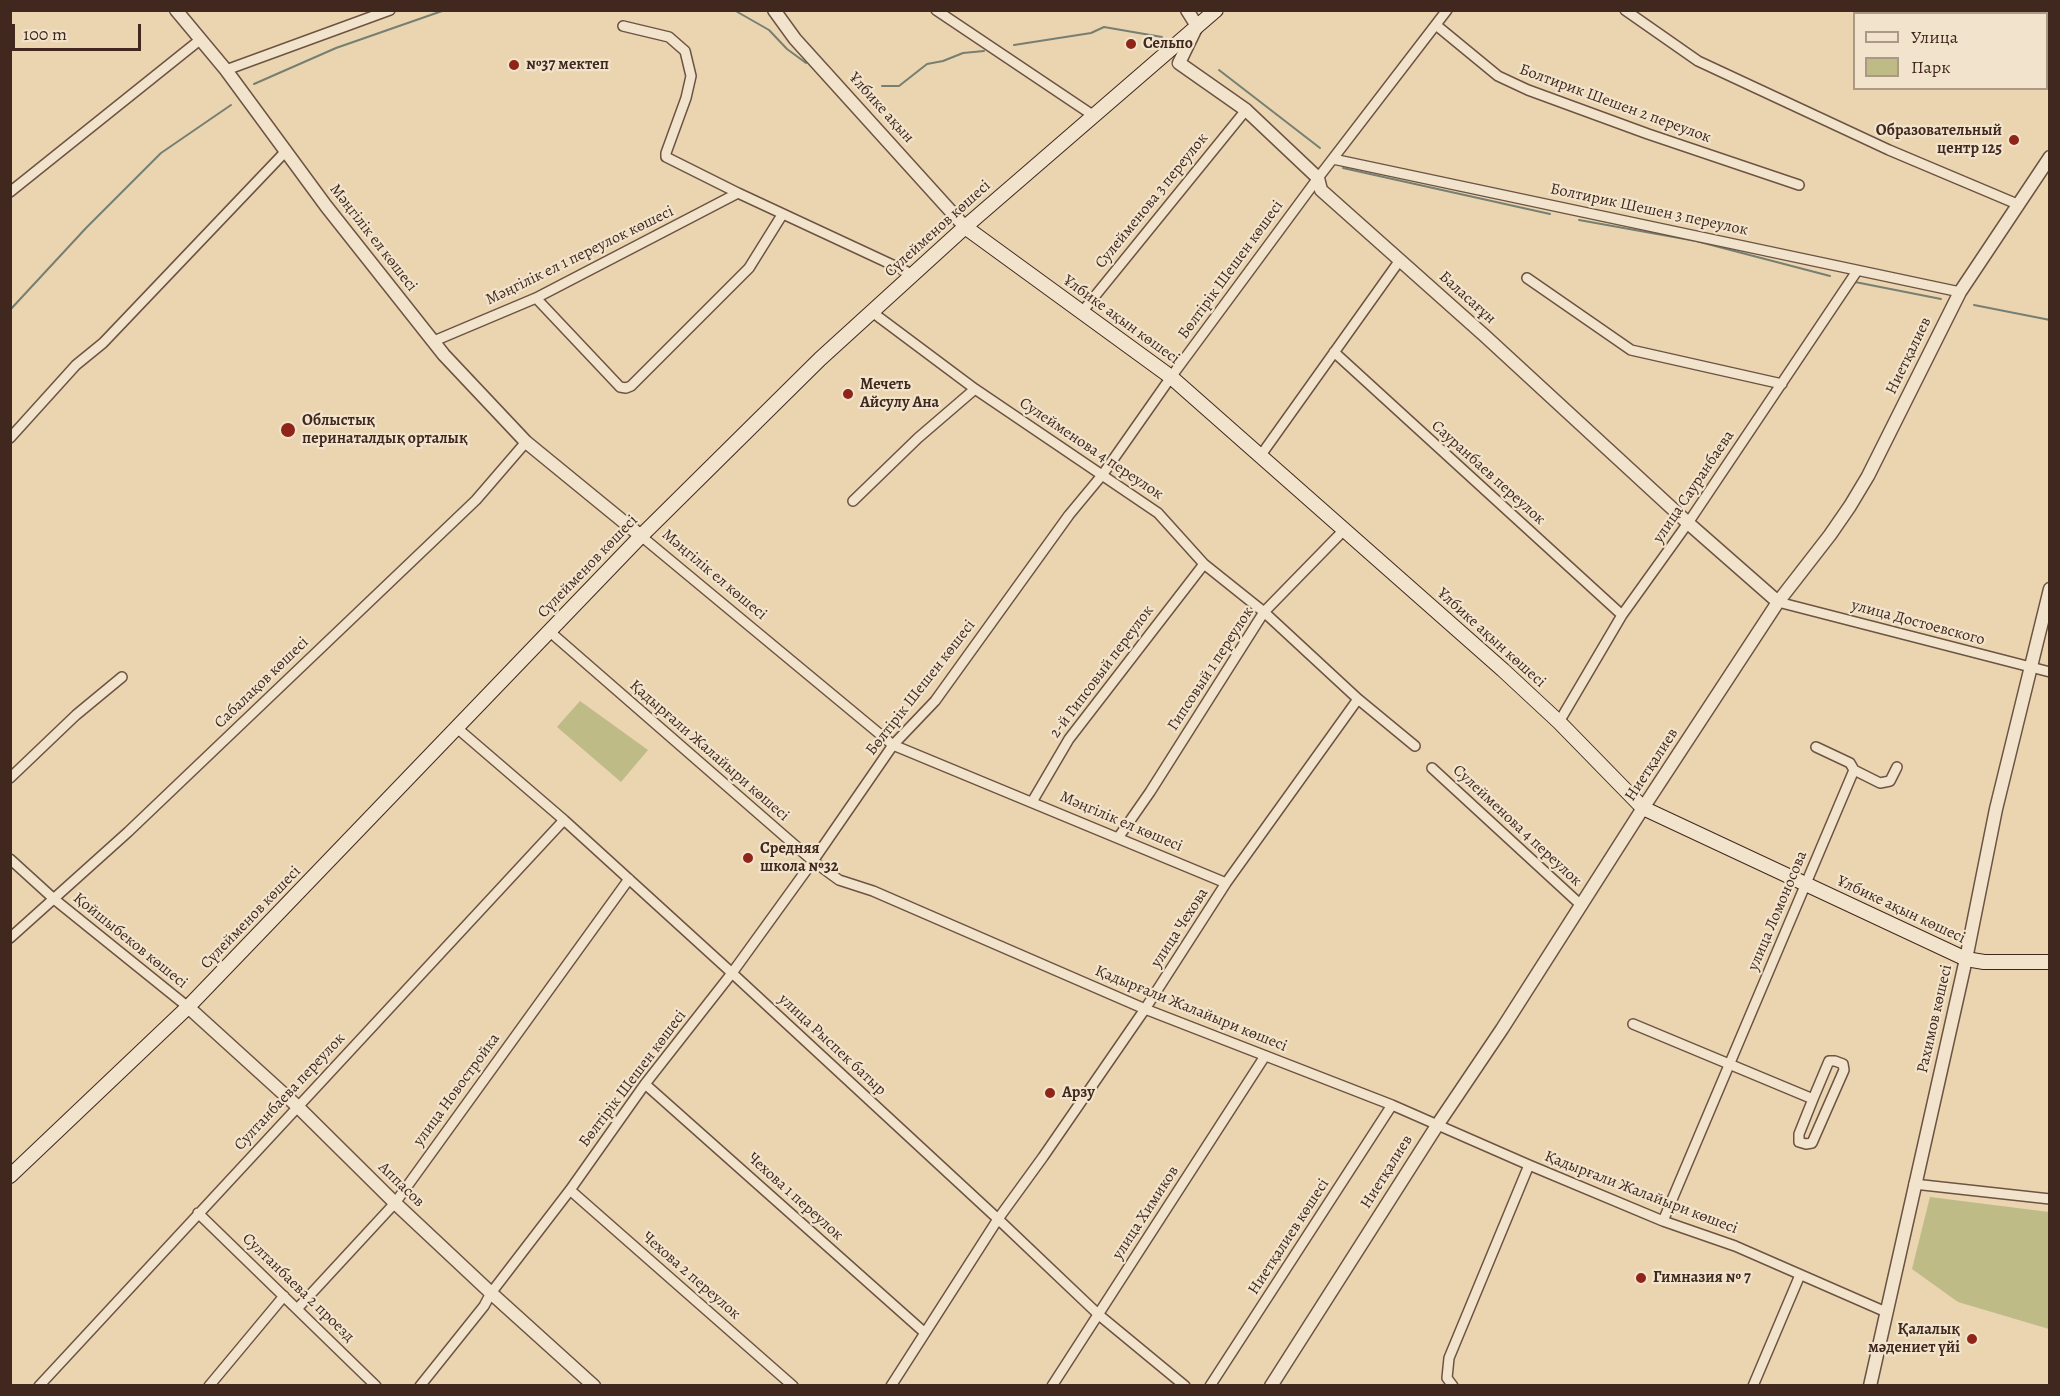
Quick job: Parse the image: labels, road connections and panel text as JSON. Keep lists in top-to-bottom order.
{
  "streets": {
    "main road": ["Сүлейменов көшесі", "Ұлбике ақын көшесі"],
    "street": [
      "Болтирик Шешен 2 переулок",
      "Ұлбике ақын",
      "Сулейменова 3 переулок",
      "Болтирик Шешен 3 переулок",
      "Мәңгілік ел көшесі",
      "Мәңгілік ел 1 переулок көшесі",
      "Бөлтірік Шешен көшесі",
      "Баласағұн",
      "Ниетқалиев",
      "Сулейменова 4 переулок",
      "Сауранбаев переулок",
      "улица Сауранбаева",
      "улица Достоевского",
      "Гипсовый 1 переулок",
      "2-й Гипсовый переулок",
      "Сабалақов көшесі",
      "Қадырғали Жалайыри көшесі",
      "улица Ломоносова",
      "улица Чехова",
      "Қойшыбеков көшесі",
      "Рахимов көшесі",
      "улица Рыспек батыр",
      "улица Новостройка",
      "Султанбаева переулок",
      "Аппасов",
      "Чехова 1 переулок",
      "улица Химиков",
      "Ниетқалиев көшесі",
      "Чехова 2 переулок",
      "Султанбаева 2 проезд"
    ]
  },
  "crossings": [
    ["Болтирик Шешен 2 переулок", "Бөлтірік Шешен көшесі"],
    ["Ұлбике ақын", "Сүлейменов көшесі"],
    ["Ұлбике ақын", "Ұлбике ақын көшесі"],
    ["Сулейменова 3 переулок", "Баласағұн"],
    ["Сулейменова 3 переулок", "Ұлбике ақын көшесі"],
    ["Болтирик Шешен 3 переулок", "Бөлтірік Шешен көшесі"],
    ["Болтирик Шешен 3 переулок", "Ниетқалиев"],
    ["Болтирик Шешен 3 переулок", "улица Сауранбаева"],
    ["Сүлейменов көшесі", "Мәңгілік ел көшесі"],
    ["Сүлейменов көшесі", "Баласағұн"],
    ["Сүлейменов көшесі", "Ұлбике ақын көшесі"],
    ["Сүлейменов көшесі", "Сулейменова 4 переулок"],
    ["Сүлейменов көшесі", "Қадырғали Жалайыри көшесі"],
    ["Сүлейменов көшесі", "Қойшыбеков көшесі"],
    ["Сүлейменов көшесі", "улица Рыспек батыр"],
    ["Сүлейменов көшесі", "Аппасов"],
    ["Мәңгілік ел көшесі", "Мәңгілік ел 1 переулок көшесі"],
    ["Мәңгілік ел көшесі", "Бөлтірік Шешен көшесі"],
    ["Мәңгілік ел көшесі", "Гипсовый 1 переулок"],
    ["Мәңгілік ел көшесі", "2-й Гипсовый переулок"],
    ["Мәңгілік ел көшесі", "Сабалақов көшесі"],
    ["Мәңгілік ел көшесі", "улица Чехова"],
    ["Бөлтірік Шешен көшесі", "Баласағұн"],
    ["Бөлтірік Шешен көшесі", "Ұлбике ақын көшесі"],
    ["Бөлтірік Шешен көшесі", "Сулейменова 4 переулок"],
    ["Бөлтірік Шешен көшесі", "Қадырғали Жалайыри көшесі"],
    ["Бөлтірік Шешен көшесі", "улица Рыспек батыр"],
    ["Бөлтірік Шешен көшесі", "Аппасов"],
    ["Бөлтірік Шешен көшесі", "Чехова 1 переулок"],
    ["Бөлтірік Шешен көшесі", "Чехова 2 переулок"],
    ["Баласағұн", "Ниетқалиев"],
    ["Баласағұн", "улица Сауранбаева"],
    ["Баласағұн", "улица Достоевского"],
    ["Ұлбике ақын көшесі", "Ниетқалиев"],
    ["Ұлбике ақын көшесі", "улица Сауранбаева"],
    ["Ұлбике ақын көшесі", "Гипсовый 1 переулок"],
    ["Ұлбике ақын көшесі", "улица Ломоносова"],
    ["Ұлбике ақын көшесі", "Рахимов көшесі"],
    ["Ниетқалиев", "Сулейменова 4 переулок"],
    ["Ниетқалиев", "улица Достоевского"],
    ["Ниетқалиев", "Қадырғали Жалайыри көшесі"],
    ["Сулейменова 4 переулок", "Гипсовый 1 переулок"],
    ["Сулейменова 4 переулок", "2-й Гипсовый переулок"],
    ["Сулейменова 4 переулок", "улица Чехова"],
    ["Сауранбаев переулок", "улица Сауранбаева"],
    ["улица Достоевского", "Рахимов көшесі"],
    ["Сабалақов көшесі", "Қойшыбеков көшесі"],
    ["Қадырғали Жалайыри көшесі", "улица Ломоносова"],
    ["Қадырғали Жалайыри көшесі", "улица Чехова"],
    ["Қадырғали Жалайыри көшесі", "Рахимов көшесі"],
    ["Қадырғали Жалайыри көшесі", "улица Химиков"],
    ["Қадырғали Жалайыри көшесі", "Ниетқалиев көшесі"],
    ["улица Чехова", "улица Рыспек батыр"],
    ["улица Чехова", "Чехова 1 переулок"],
    ["Қойшыбеков көшесі", "Аппасов"],
    ["улица Рыспек батыр", "улица Новостройка"],
    ["улица Рыспек батыр", "Султанбаева переулок"],
    ["улица Рыспек батыр", "улица Химиков"],
    ["улица Новостройка", "Аппасов"],
    ["улица Новостройка", "Султанбаева 2 проезд"],
    ["Султанбаева переулок", "Аппасов"],
    ["Султанбаева переулок", "Султанбаева 2 проезд"]
  ],
  "places": [
    "Сельпо",
    "№37 мектеп",
    "Образовательный центр 125",
    "Мечеть Айсулу Ана",
    "Облыстық перинаталдық орталық",
    "Средняя школа №32",
    "Арзу",
    "Гимназия № 7",
    "Қалалық мәдениет үйі"
  ],
  "legend": ["Улица", "Парк"],
  "scale_bar": "100 m"
}
